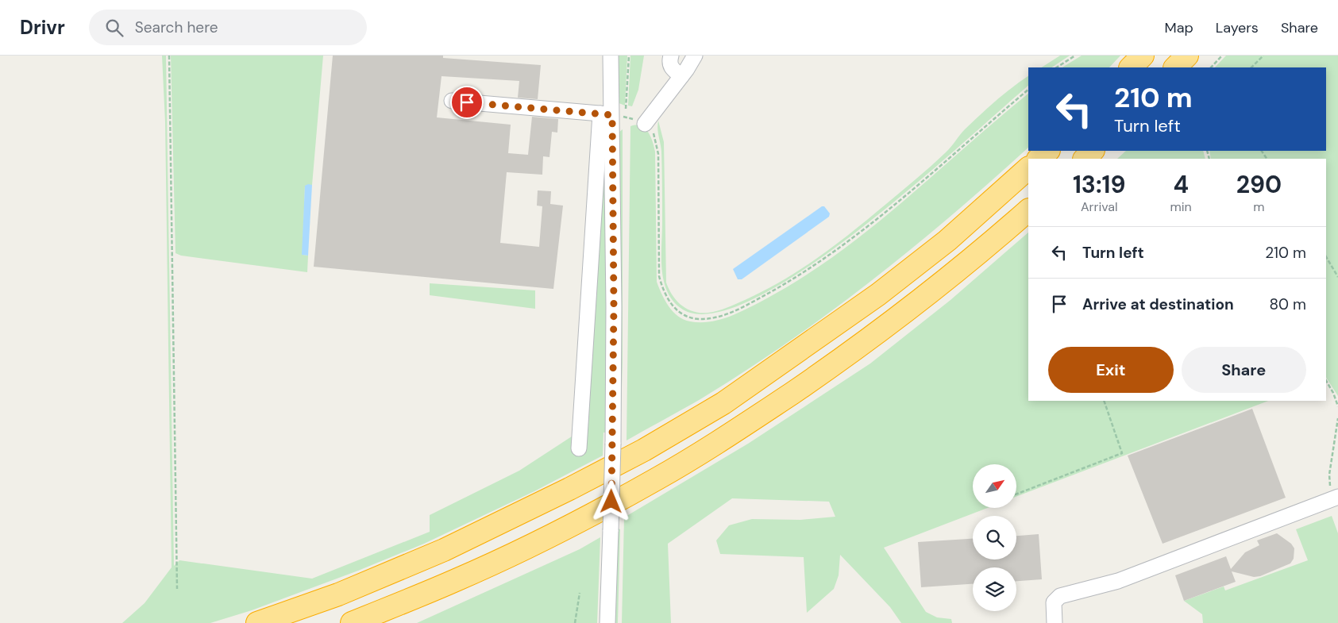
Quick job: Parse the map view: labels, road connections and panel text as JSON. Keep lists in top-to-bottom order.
{
  "north": "top right",
  "page": {
    "header": "Drivr",
    "search": "Search here",
    "nav": ["Map", "Layers", "Share"],
    "turn": ["210 m", "Turn left"],
    "eta": [
      "13:19",
      "Arrival",
      "4",
      "min",
      "290",
      "m"
    ],
    "list": [
      {
        "name": "Turn left",
        "value": "210 m"
      },
      {
        "name": "Arrive at destination",
        "value": "80 m"
      }
    ],
    "buttons": ["Exit", "Share"]
  }
}
